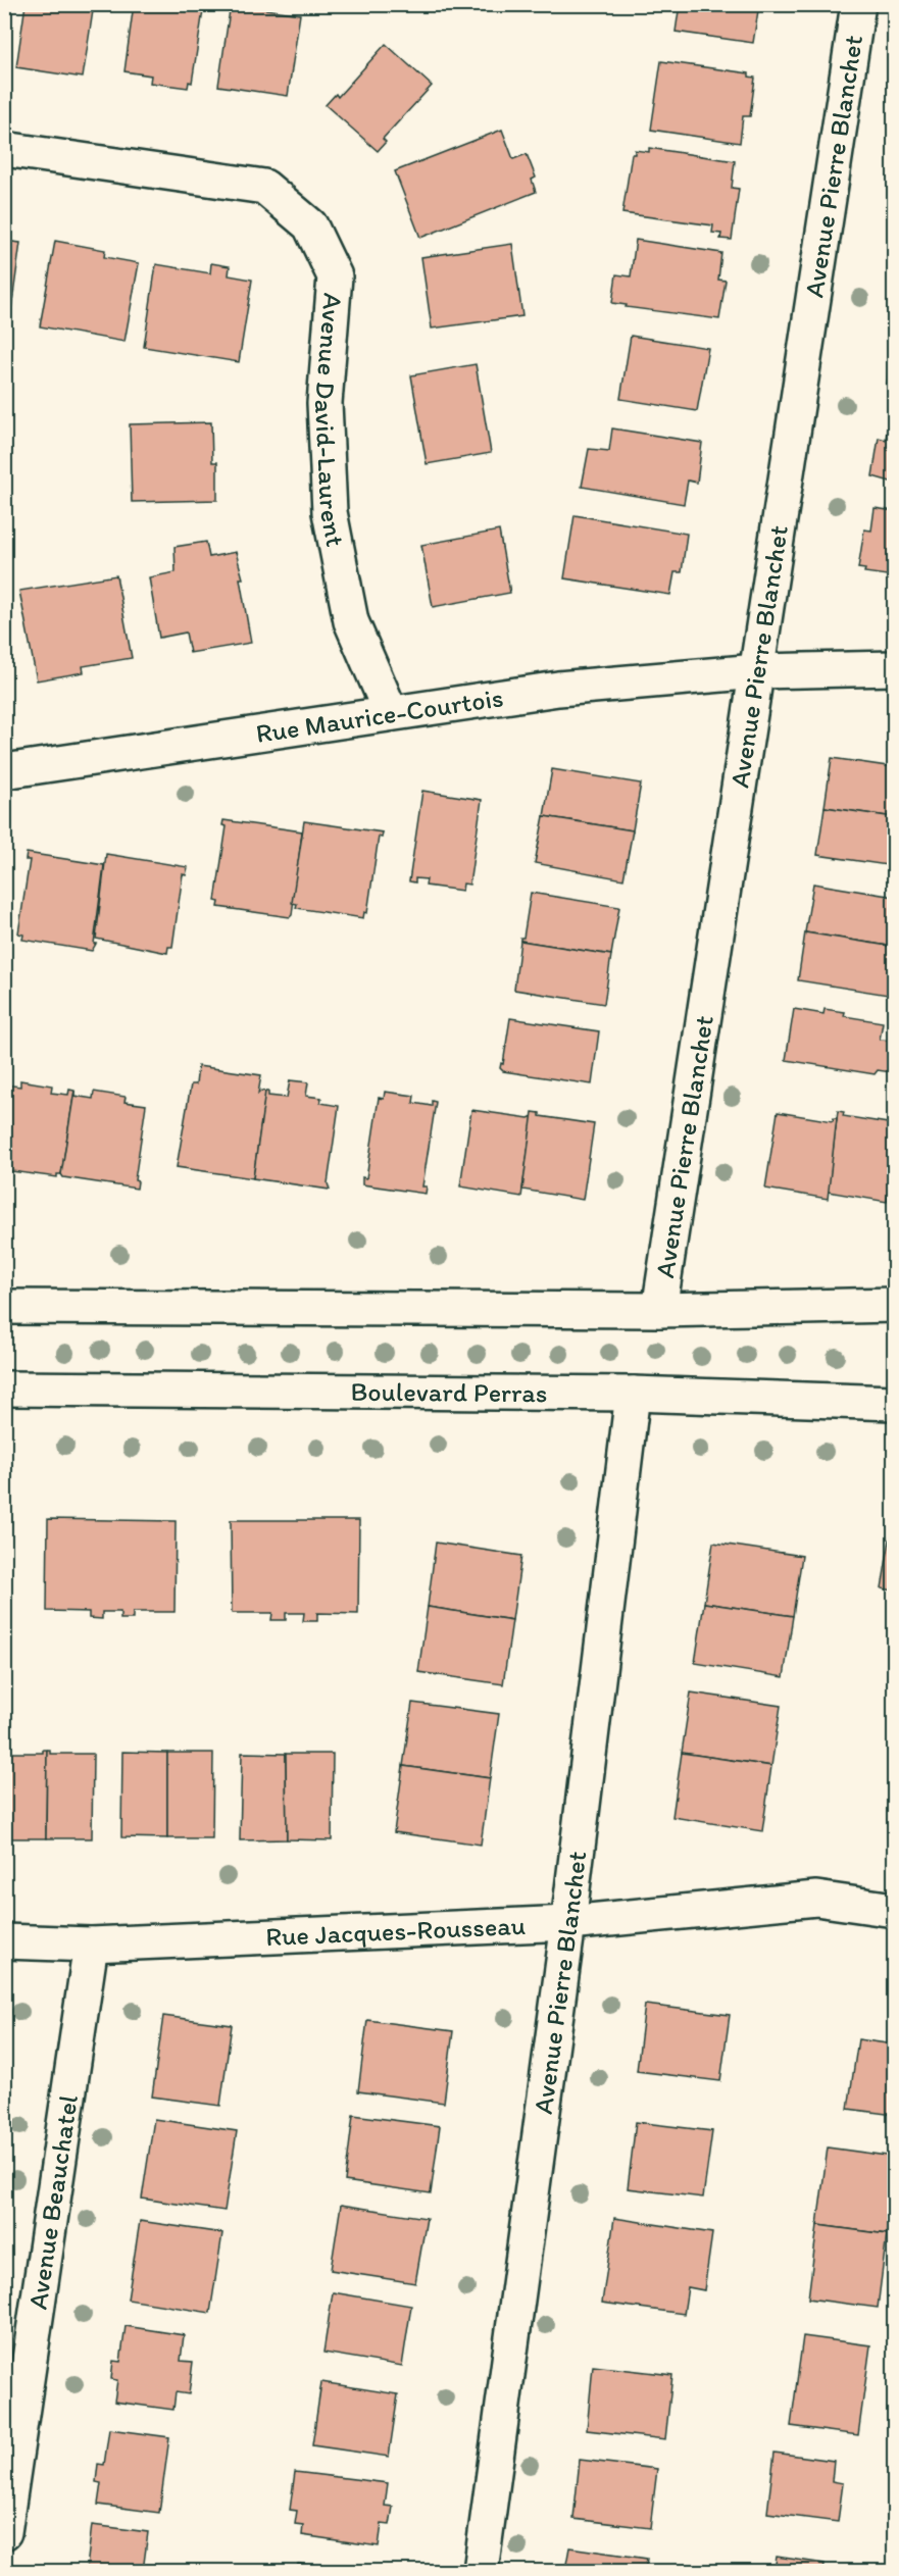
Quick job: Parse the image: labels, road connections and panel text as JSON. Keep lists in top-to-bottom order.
{
  "streets": {
    "street": [
      "Avenue Pierre Blanchet",
      "Avenue David-Laurent",
      "Rue Maurice-Courtois",
      "Boulevard Perras",
      "Rue Jacques-Rousseau",
      "Avenue Beauchatel"
    ]
  },
  "crossings": [
    ["Avenue Pierre Blanchet", "Rue Maurice-Courtois"],
    ["Avenue Pierre Blanchet", "Boulevard Perras"],
    ["Avenue Pierre Blanchet", "Rue Jacques-Rousseau"],
    ["Avenue David-Laurent", "Rue Maurice-Courtois"],
    ["Rue Jacques-Rousseau", "Avenue Beauchatel"]
  ]
}
